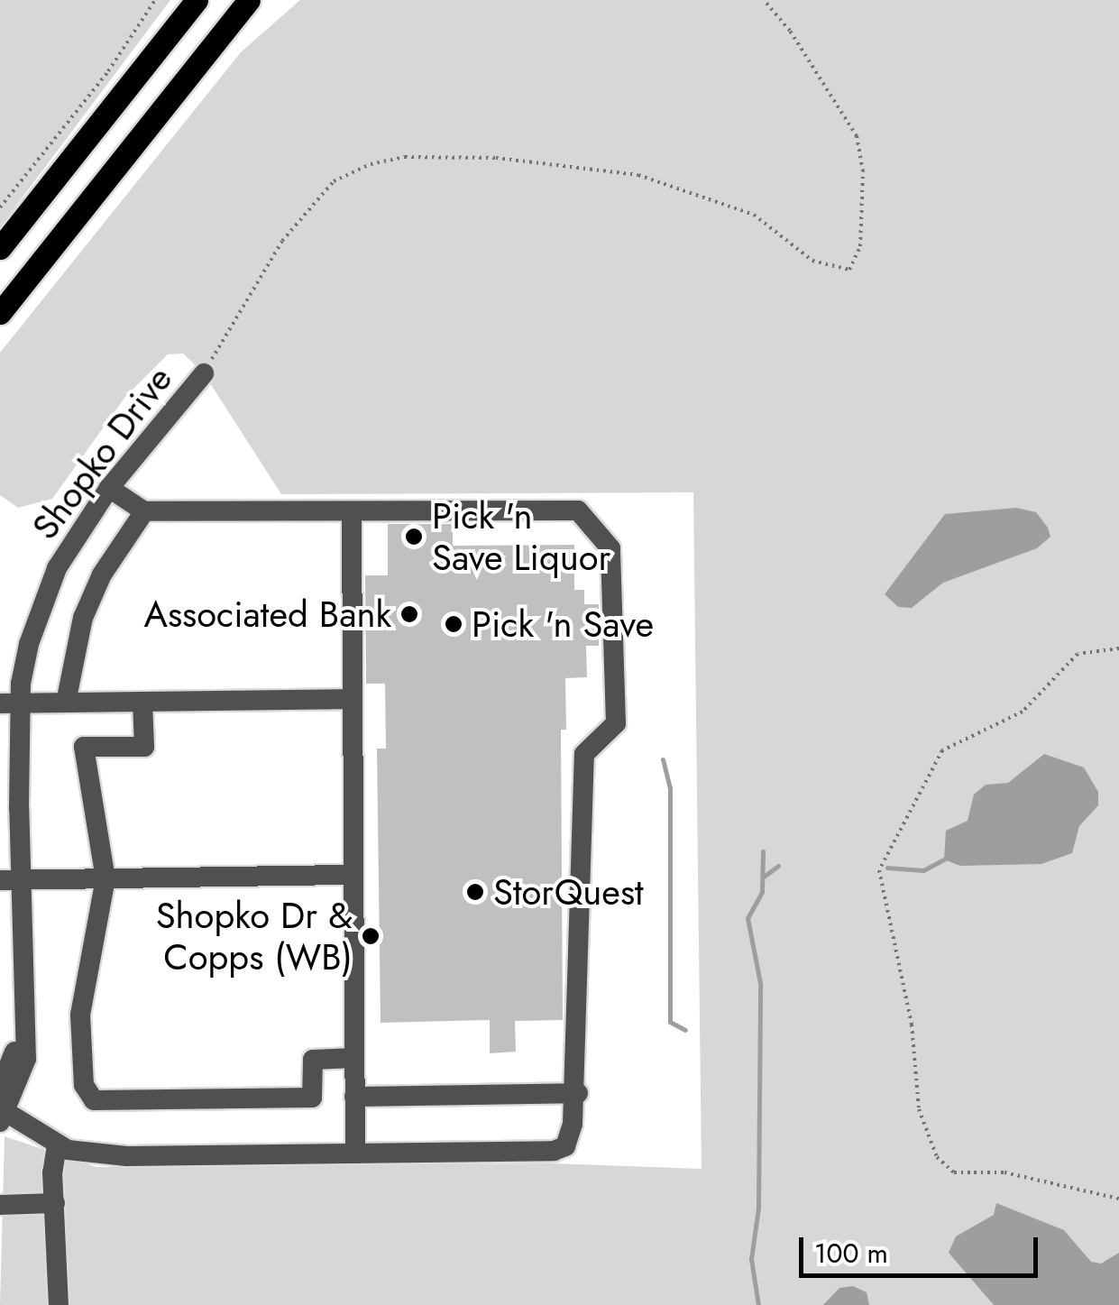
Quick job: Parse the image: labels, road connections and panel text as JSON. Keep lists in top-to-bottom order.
{
  "streets": {
    "street": ["Shopko Drive"]
  },
  "places": [
    "Pick 'n Save Liquor",
    "Associated Bank",
    "Pick 'n Save",
    "StorQuest",
    "Shopko Dr & Copps (WB)"
  ],
  "scale_bar": "100 m"
}
